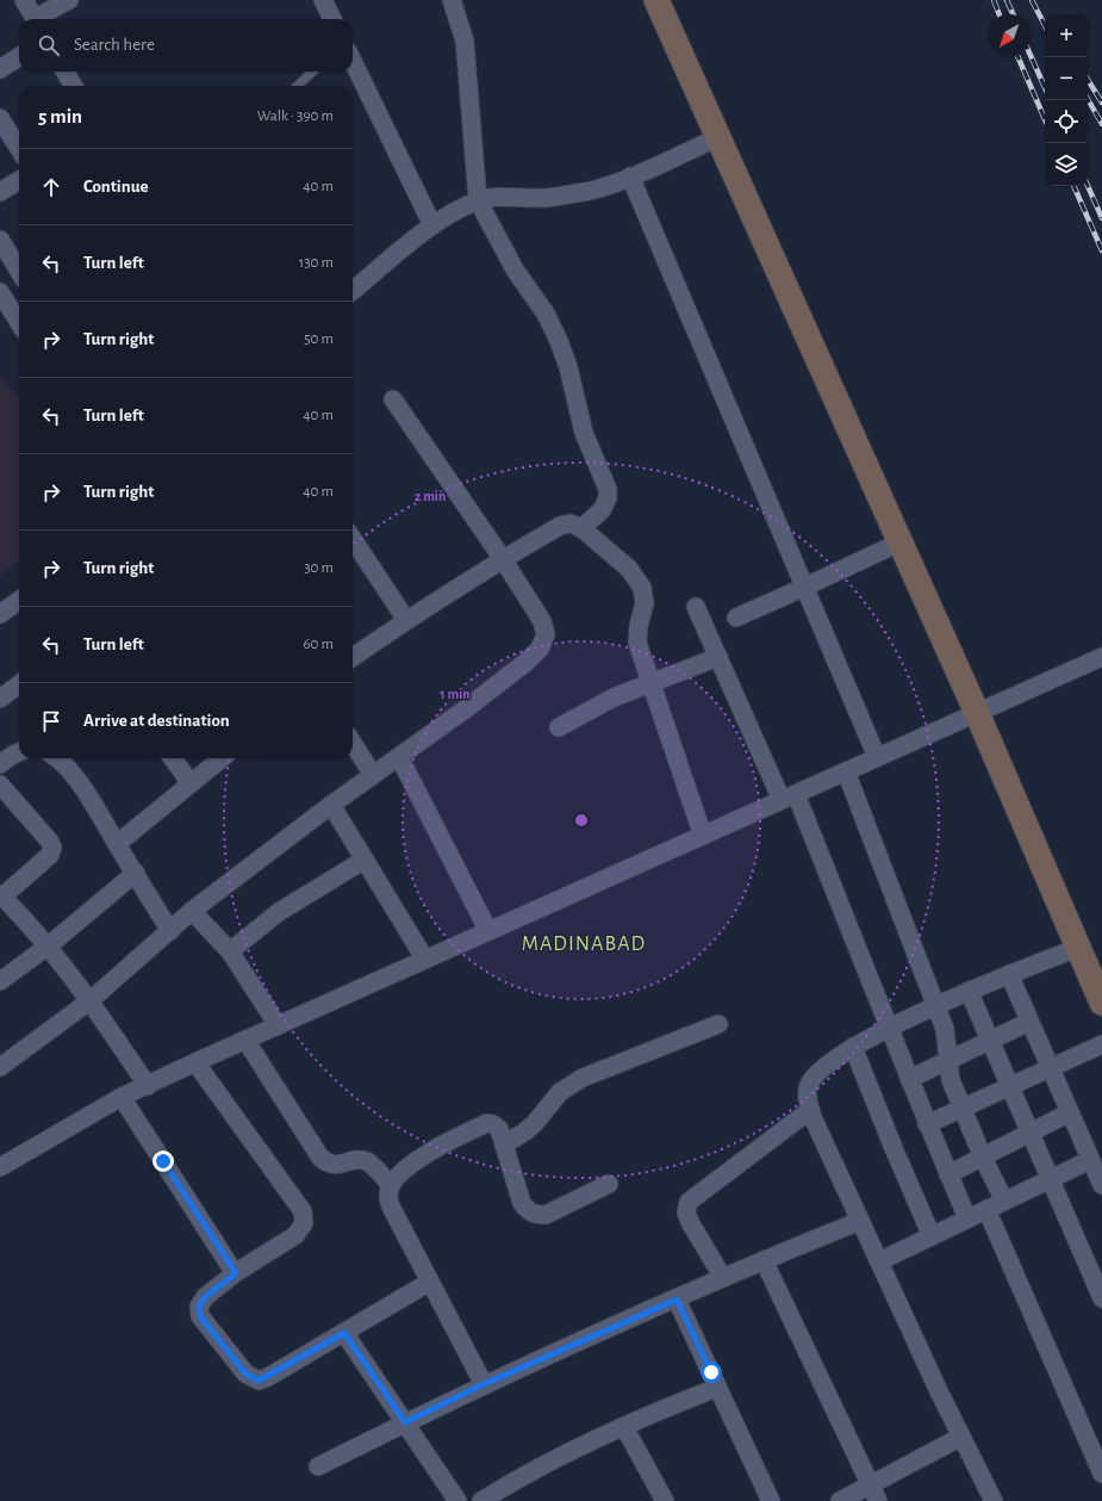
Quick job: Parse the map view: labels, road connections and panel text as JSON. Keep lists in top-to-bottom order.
{
  "districts": ["MADINABAD"],
  "north": "bottom left",
  "page": {
    "map_buttons": ["+", "−"],
    "search": "Search here",
    "heading": ["5 min", "Walk · 390 m"],
    "list": [
      ["Continue", "40 m"],
      ["Turn left", "130 m"],
      ["Turn right", "50 m"],
      ["Turn left", "40 m"],
      ["Turn right", "40 m"],
      ["Turn right", "30 m"],
      ["Turn left", "60 m"],
      "Arrive at destination"
    ]
  },
  "rings": ["2 min", "1 min"]
}
